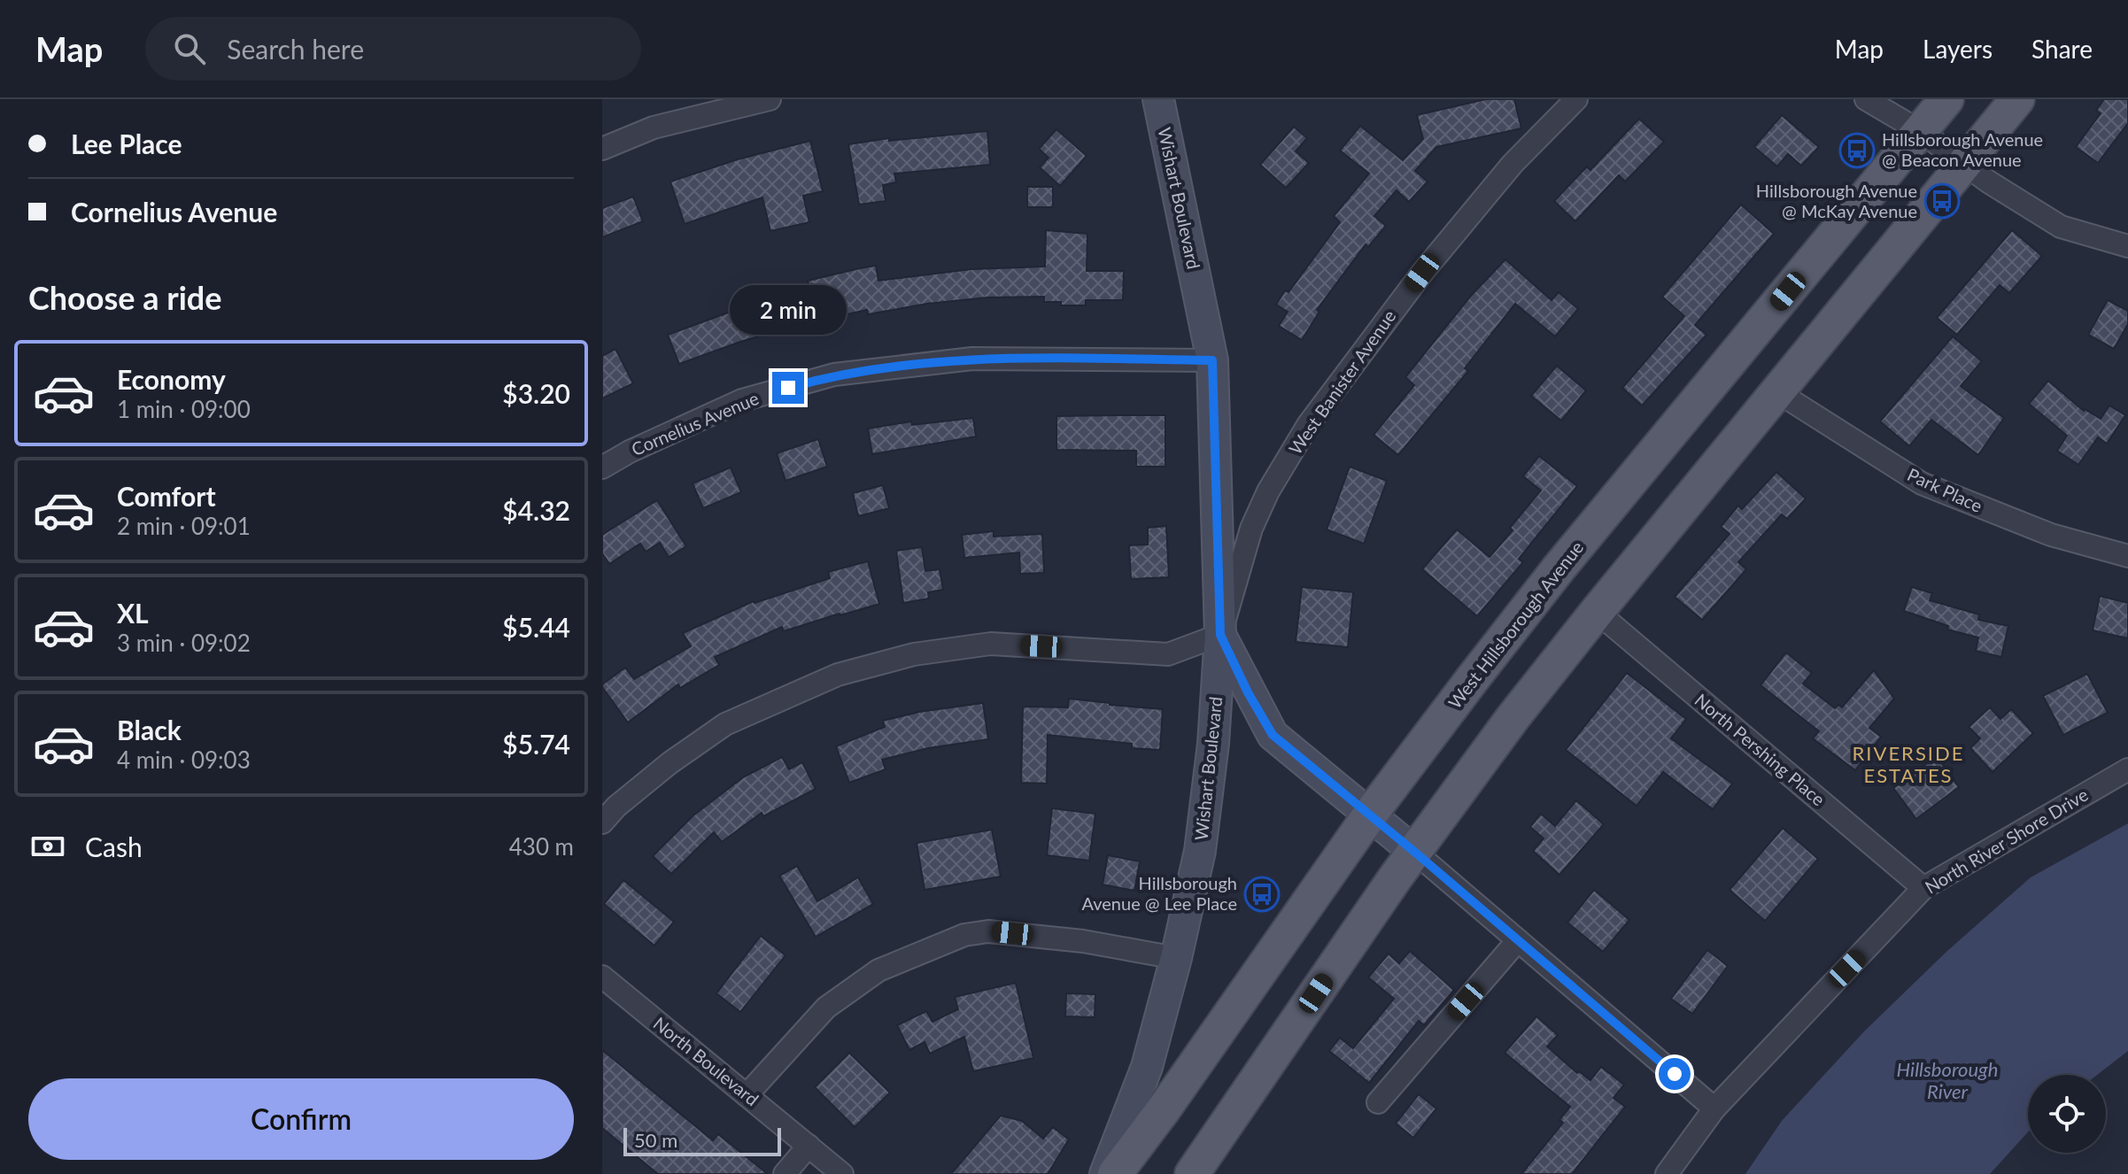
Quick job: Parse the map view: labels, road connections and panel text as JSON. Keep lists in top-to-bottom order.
{
  "streets": {
    "main road": ["West Hillsborough Avenue"],
    "street": [
      "Wishart Boulevard",
      "West Banister Avenue",
      "Cornelius Avenue",
      "Park Place",
      "North Pershing Place",
      "North River Shore Drive",
      "North Boulevard"
    ]
  },
  "crossings": [
    ["Wishart Boulevard", "West Banister Avenue"],
    ["Wishart Boulevard", "Cornelius Avenue"],
    ["North Pershing Place", "North River Shore Drive"]
  ],
  "districts": ["RIVERSIDE ESTATES"],
  "water": ["Hillsborough River"],
  "places": {
    "bus stop": ["Hillsborough Avenue @ Beacon Avenue", "Hillsborough Avenue @ McKay Avenue", "Hillsborough Avenue @ Lee Place"]
  },
  "scale_bar": "50 m",
  "page": {
    "header": "Map",
    "search": "Search here",
    "nav": ["Map", "Layers", "Share"],
    "banner": ["Lee Place", "Cornelius Avenue"],
    "heading": "Choose a ride",
    "bubble": "2 min",
    "list": [
      {
        "name": "Economy",
        "note": "1 min · 09:00",
        "value": "$3.20"
      },
      {
        "name": "Comfort",
        "note": "2 min · 09:01",
        "value": "$4.32"
      },
      {
        "name": "XL",
        "note": "3 min · 09:02",
        "value": "$5.44"
      },
      {
        "name": "Black",
        "note": "4 min · 09:03",
        "value": "$5.74"
      }
    ],
    "pay": ["Cash", "430 m"],
    "buttons": "Confirm",
    "scale": "50 m"
  }
}
